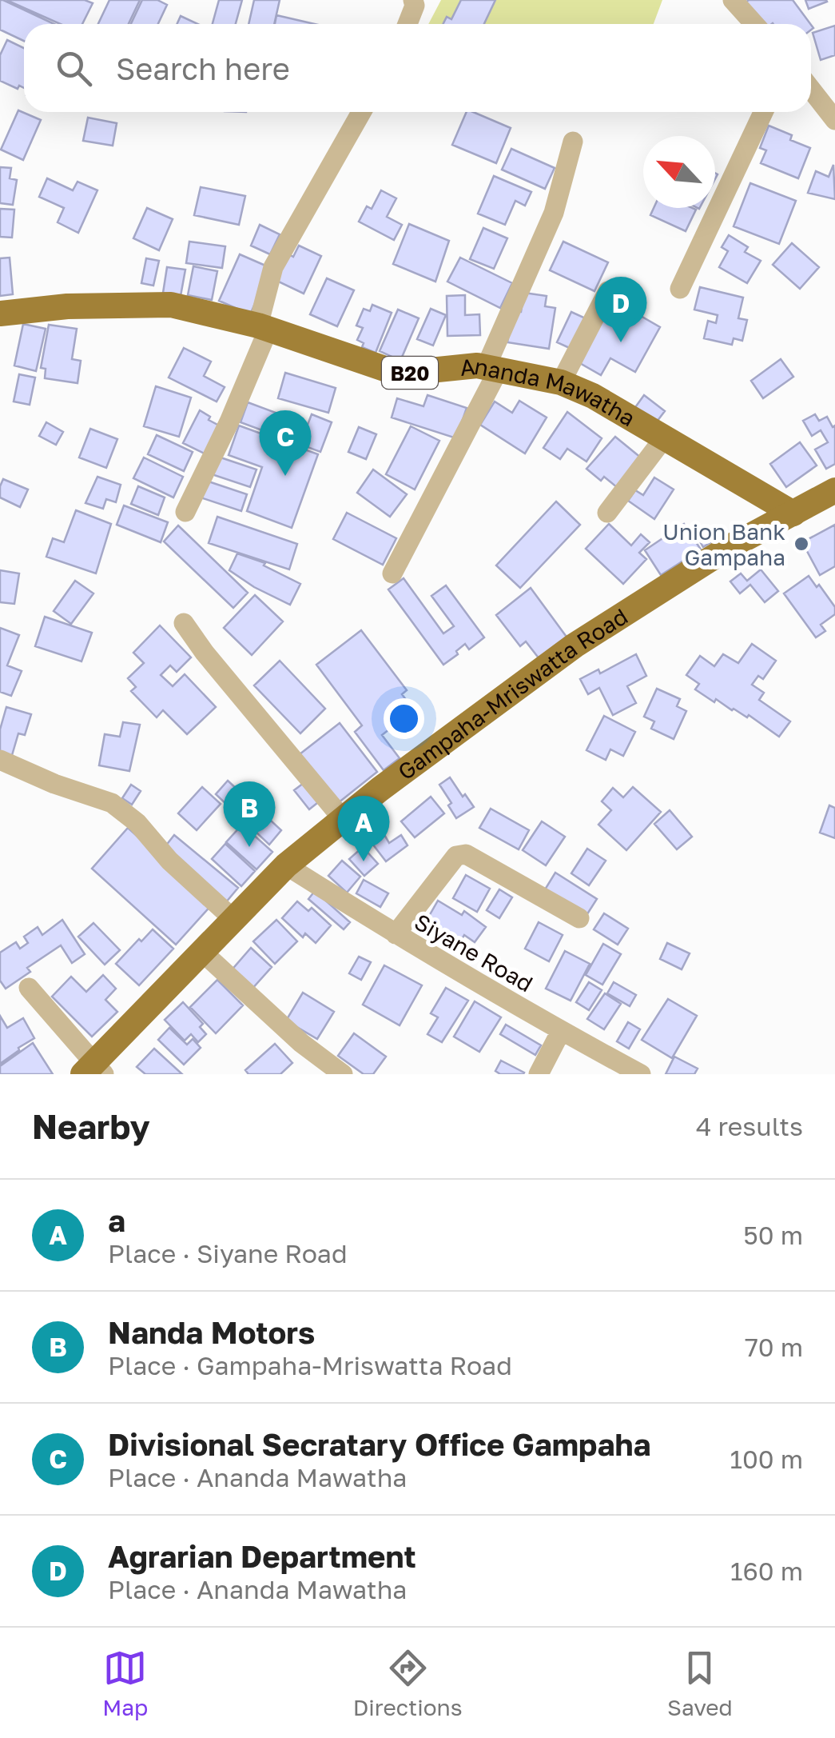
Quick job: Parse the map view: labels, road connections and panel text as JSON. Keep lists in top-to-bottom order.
{
  "streets": {
    "main road": ["B20", "Ananda Mawatha", "Gampaha-Mriswatta Road"],
    "street": ["Siyane Road"]
  },
  "crossings": [
    ["Ananda Mawatha", "Gampaha-Mriswatta Road"],
    ["Gampaha-Mriswatta Road", "Siyane Road"]
  ],
  "places": ["Union Bank Gampaha"],
  "north": "top left",
  "page": {
    "search": "Search here",
    "pins": [
      "D",
      "C",
      "B",
      "A"
    ],
    "heading": ["Nearby", "4 results"],
    "list": [
      {
        "mark": "A",
        "name": "a",
        "note": "Place · Siyane Road",
        "value": "50 m"
      },
      {
        "mark": "B",
        "name": "Nanda Motors",
        "note": "Place · Gampaha-Mriswatta Road",
        "value": "70 m"
      },
      {
        "mark": "C",
        "name": "Divisional Secratary Office Gampaha",
        "note": "Place · Ananda Mawatha",
        "value": "100 m"
      },
      {
        "mark": "D",
        "name": "Agrarian Department",
        "note": "Place · Ananda Mawatha",
        "value": "160 m"
      }
    ],
    "nav": ["Map", "Directions", "Saved"]
  }
}
